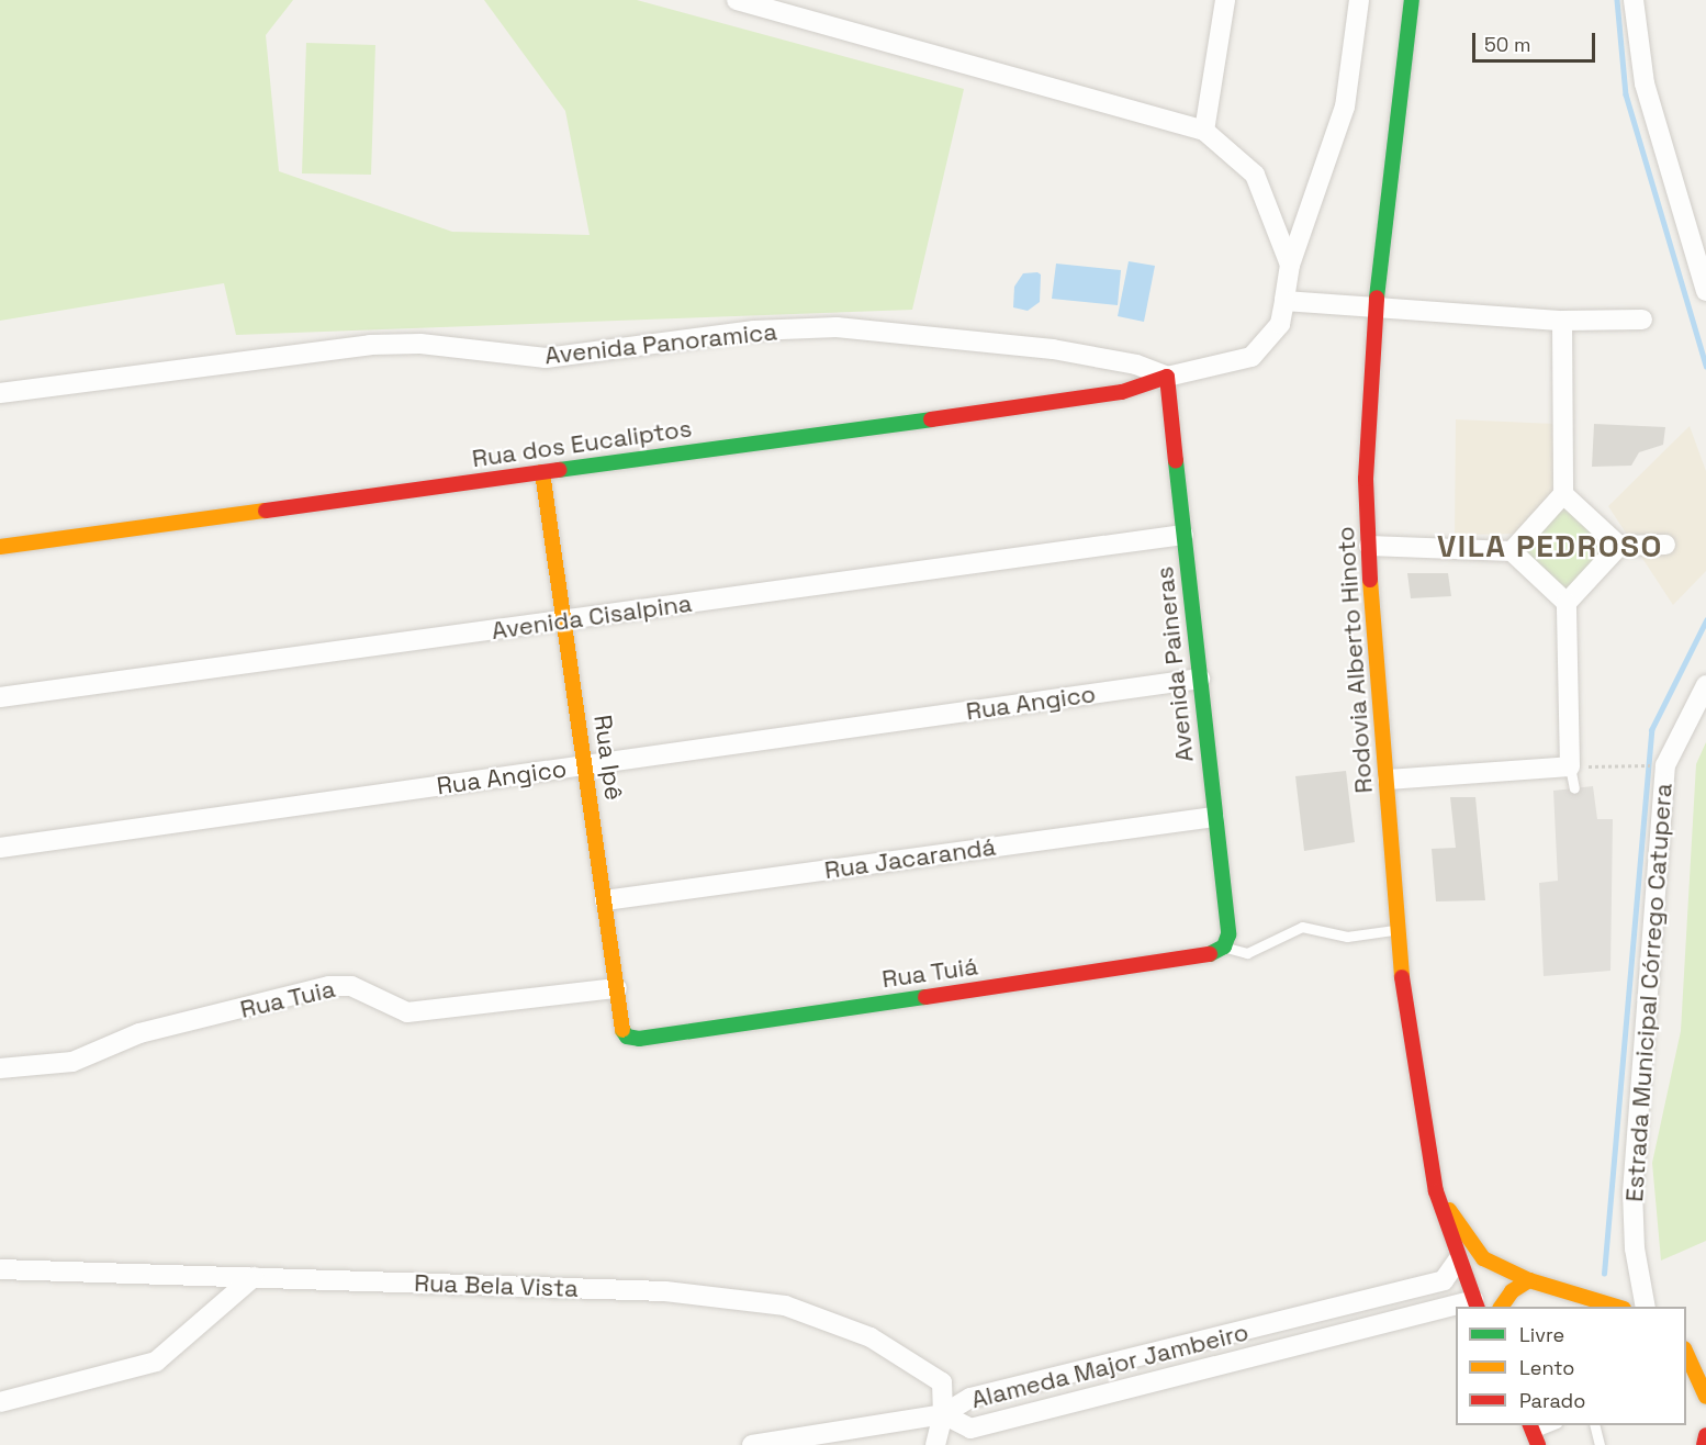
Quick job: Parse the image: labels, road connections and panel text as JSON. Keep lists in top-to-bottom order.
{
  "streets": {
    "street": [
      "Avenida Panoramica",
      "Rua dos Eucaliptos",
      "Avenida Cisalpina",
      "Rodovia Alberto Hinoto",
      "Avenida Paineras",
      "Rua Angico",
      "Rua Ipê",
      "Rua Jacarandá",
      "Rua Tuiá",
      "Estrada Municipal Córrego Catupera",
      "Rua Tuia",
      "Rua Bela Vista",
      "Alameda Major Jambeiro"
    ]
  },
  "crossings": [
    ["Avenida Panoramica", "Rua dos Eucaliptos"],
    ["Avenida Panoramica", "Avenida Paineras"],
    ["Rua dos Eucaliptos", "Avenida Paineras"],
    ["Rua dos Eucaliptos", "Rua Ipê"],
    ["Avenida Cisalpina", "Avenida Paineras"],
    ["Avenida Cisalpina", "Rua Ipê"],
    ["Rodovia Alberto Hinoto", "Alameda Major Jambeiro"],
    ["Avenida Paineras", "Rua Angico"],
    ["Avenida Paineras", "Rua Jacarandá"],
    ["Avenida Paineras", "Rua Tuiá"],
    ["Rua Angico", "Rua Ipê"],
    ["Rua Ipê", "Rua Jacarandá"],
    ["Rua Ipê", "Rua Tuiá"],
    ["Rua Ipê", "Rua Tuia"],
    ["Rua Bela Vista", "Alameda Major Jambeiro"]
  ],
  "districts": ["VILA PEDROSO"],
  "legend": ["Livre", "Lento", "Parado"],
  "scale_bar": "50 m"
}
